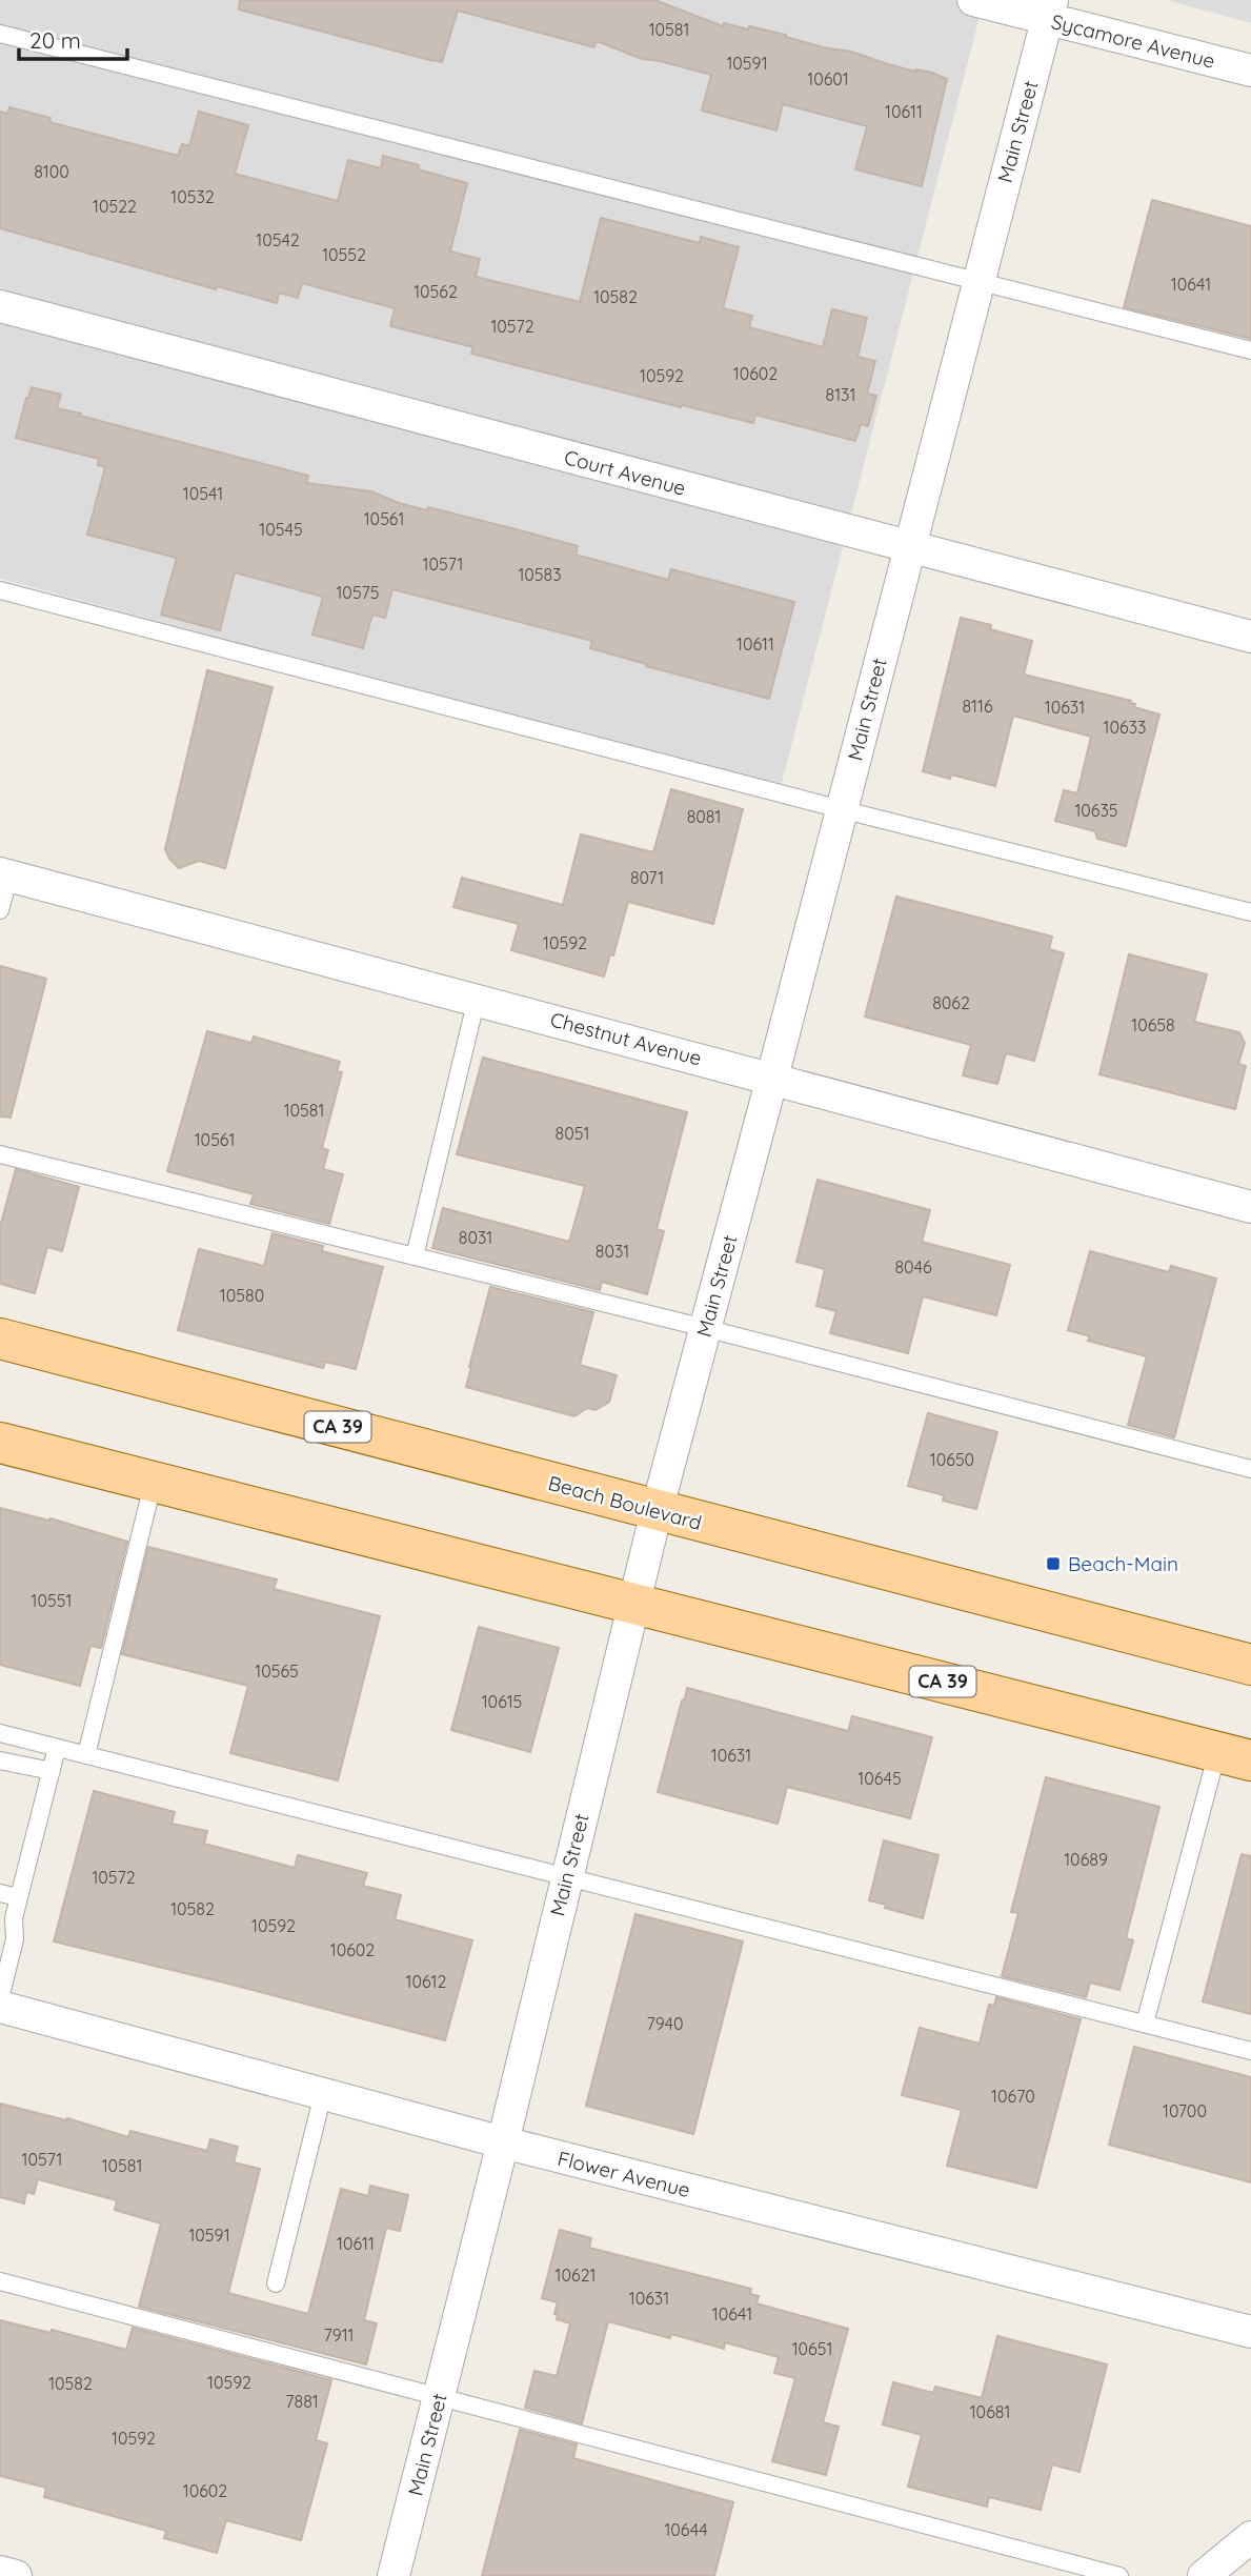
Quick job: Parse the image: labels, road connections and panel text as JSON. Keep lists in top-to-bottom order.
{
  "streets": {
    "main road": ["CA 39", "Beach Boulevard"],
    "street": [
      "Sycamore Avenue",
      "Main Street",
      "Court Avenue",
      "Chestnut Avenue",
      "Flower Avenue"
    ]
  },
  "crossings": [
    ["Sycamore Avenue", "Main Street"],
    ["Main Street", "Court Avenue"],
    ["Main Street", "Chestnut Avenue"],
    ["Main Street", "CA 39"],
    ["Main Street", "Beach Boulevard"],
    ["Main Street", "Flower Avenue"]
  ],
  "places": {
    "transit": ["Beach-Main"]
  },
  "house_numbers": [
    "10581",
    "10591",
    "10601",
    "10611",
    "8100",
    "10532",
    "10522",
    "10542",
    "10552",
    "10641",
    "10562",
    "10582",
    "10572",
    "10602",
    "10592",
    "8131",
    "10541",
    "10561",
    "10545",
    "10571",
    "10583",
    "10575",
    "10611",
    "8116",
    "10631",
    "10633",
    "10635",
    "8081",
    "8071",
    "10592",
    "8062",
    "10658",
    "10581",
    "8051",
    "10561",
    "8031",
    "8031",
    "8046",
    "10580",
    "10650",
    "10551",
    "10565",
    "10615",
    "10631",
    "10645",
    "10689",
    "10572",
    "10582",
    "10592",
    "10602",
    "10612",
    "7940",
    "10670",
    "10700",
    "10571",
    "10581",
    "10591",
    "10611",
    "10621",
    "10631",
    "10641",
    "7911",
    "10651",
    "10592",
    "10582",
    "7881",
    "10681",
    "10592",
    "10602",
    "10644"
  ],
  "scale_bar": "20 m"
}
